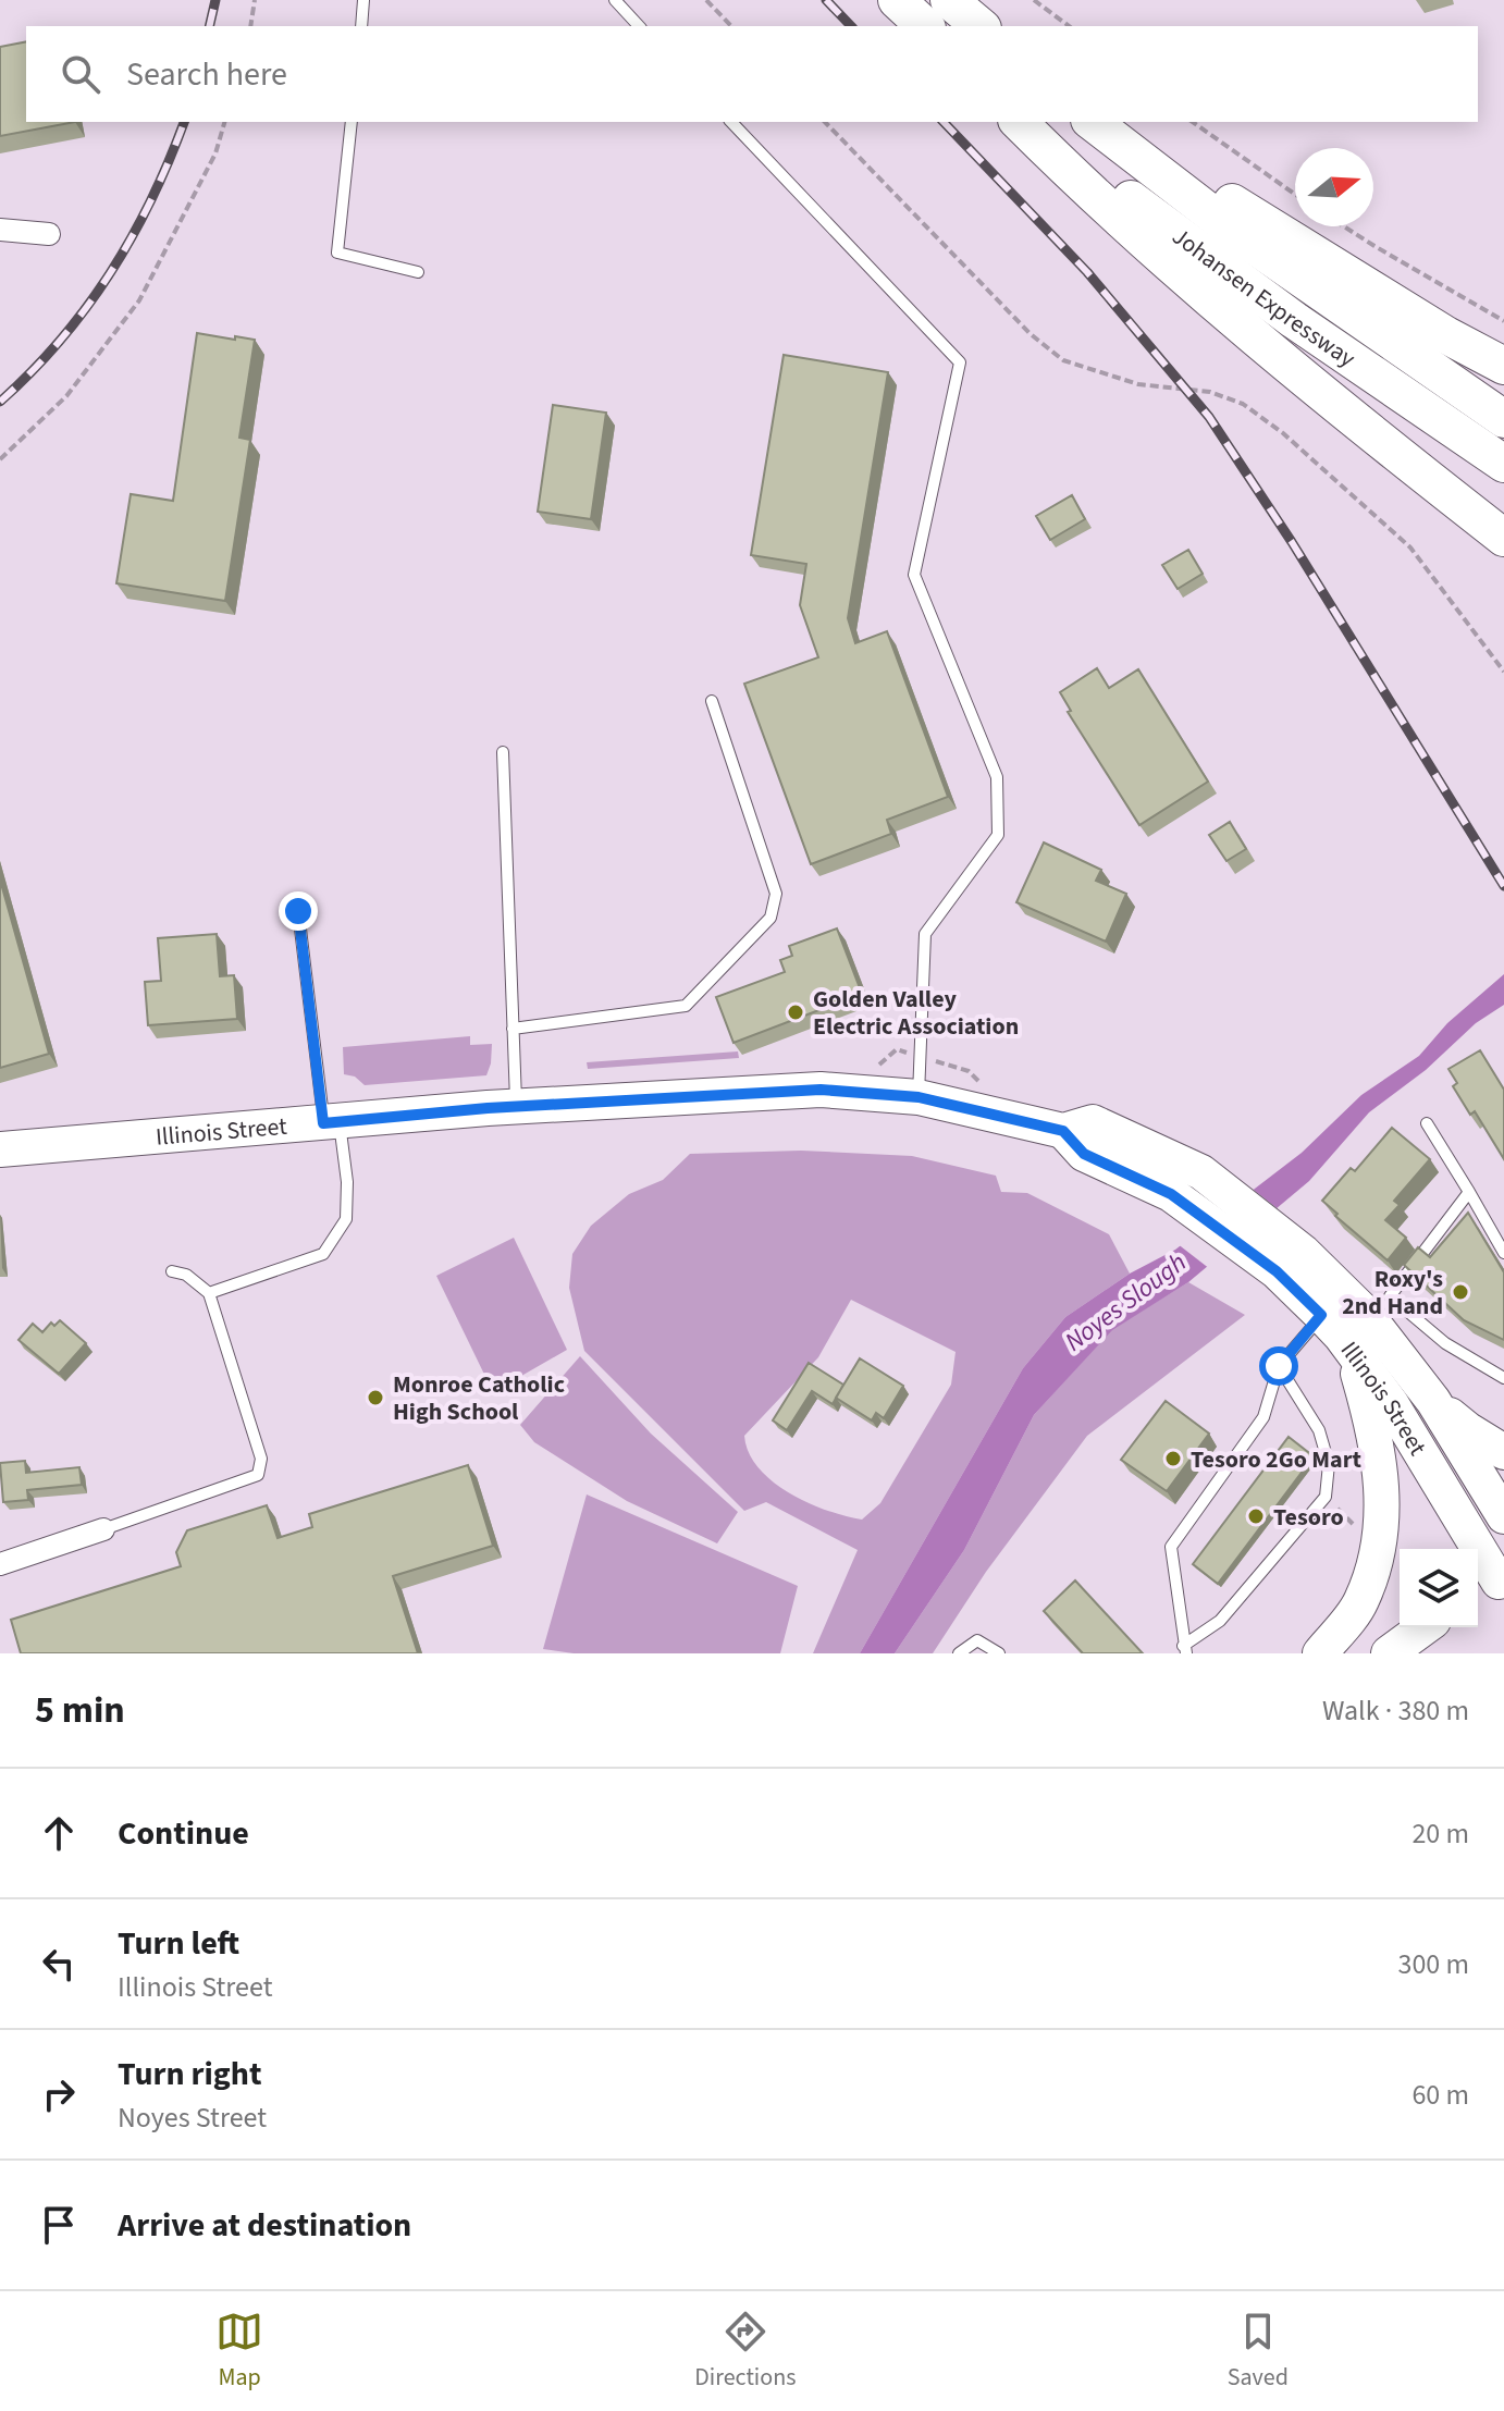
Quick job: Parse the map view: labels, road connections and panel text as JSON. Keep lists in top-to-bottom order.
{
  "streets": {
    "highway": ["Johansen Expressway"],
    "main road": ["Illinois Street"]
  },
  "water": ["Noyes Slough"],
  "places": [
    "Golden Valley Electric Association",
    "Roxy's 2nd Hand",
    "Monroe Catholic High School",
    "Tesoro 2Go Mart",
    "Tesoro"
  ],
  "north": "right",
  "page": {
    "search": "Search here",
    "heading": ["5 min", "Walk · 380 m"],
    "list": [
      ["Continue", "20 m"],
      ["Turn left", "Illinois Street", "300 m"],
      ["Turn right", "Noyes Street", "60 m"],
      "Arrive at destination"
    ],
    "nav": ["Map", "Directions", "Saved"]
  }
}
